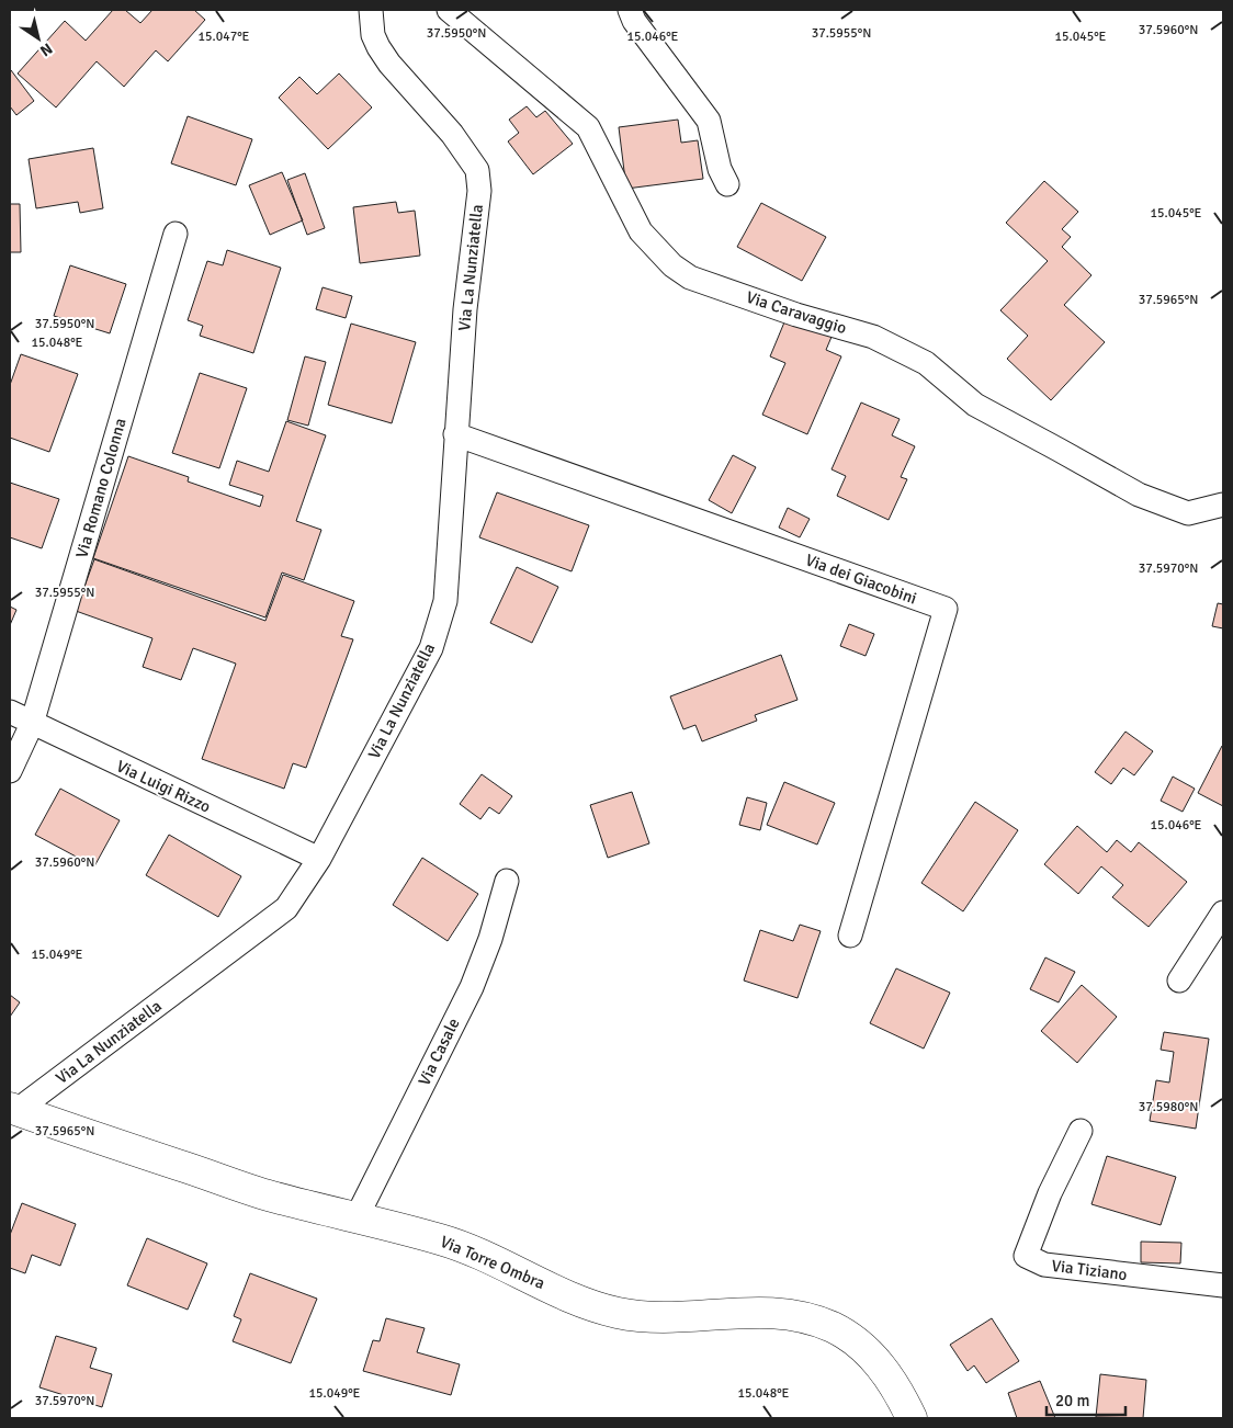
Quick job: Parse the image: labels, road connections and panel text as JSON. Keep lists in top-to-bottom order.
{
  "streets": {
    "street": [
      "Via La Nunziatella",
      "Via Caravaggio",
      "Via Romano Colonna",
      "Via dei Giacobini",
      "Via Luigi Rizzo",
      "Via Casale",
      "Via Torre Ombra",
      "Via Tiziano"
    ]
  },
  "crossings": [
    ["Via La Nunziatella", "Via dei Giacobini"],
    ["Via La Nunziatella", "Via Luigi Rizzo"],
    ["Via La Nunziatella", "Via Torre Ombra"],
    ["Via Romano Colonna", "Via Luigi Rizzo"],
    ["Via Casale", "Via Torre Ombra"]
  ],
  "scale_bar": "20 m",
  "north": "bottom right",
  "coordinates": [
    "37.5960°N",
    "37.5950°N",
    "37.5955°N",
    "15.046°E",
    "15.045°E",
    "15.047°E",
    "37.5965°N",
    "15.048°E",
    "37.5970°N",
    "15.049°E",
    "37.5980°N"
  ]
}
